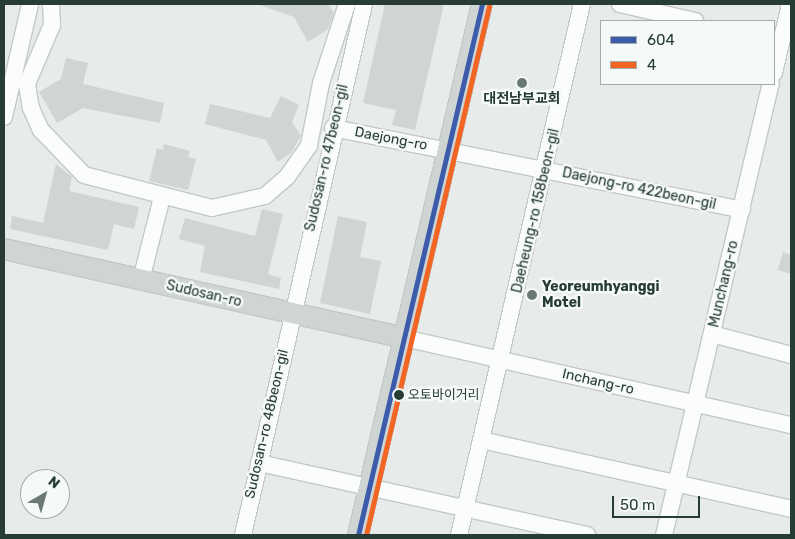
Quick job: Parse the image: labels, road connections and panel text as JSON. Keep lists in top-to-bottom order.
{
  "streets": {
    "main road": ["Sudosan-ro"],
    "street": [
      "Daejong-ro",
      "Sudosan-ro 47beon-gil",
      "Daejong-ro 422beon-gil",
      "Daeheung-ro 158beon-gil",
      "Munchang-ro",
      "Inchang-ro",
      "Sudosan-ro 48beon-gil"
    ]
  },
  "crossings": [
    ["Daejong-ro", "Sudosan-ro 47beon-gil"],
    ["Daejong-ro", "Daejong-ro 422beon-gil"],
    ["Sudosan-ro 47beon-gil", "Sudosan-ro"],
    ["Sudosan-ro 47beon-gil", "Sudosan-ro 48beon-gil"],
    ["Daejong-ro 422beon-gil", "Daeheung-ro 158beon-gil"],
    ["Daejong-ro 422beon-gil", "Munchang-ro"],
    ["Daeheung-ro 158beon-gil", "Inchang-ro"],
    ["Munchang-ro", "Inchang-ro"],
    ["Sudosan-ro", "Inchang-ro"],
    ["Sudosan-ro", "Sudosan-ro 48beon-gil"]
  ],
  "places": ["대전남부교회", "Yeoreumhyanggi Motel", "오토바이거리"],
  "lines": ["transit line 604", "transit line 4"],
  "legend": ["604", "4"],
  "scale_bar": "50 m",
  "north": "top right"
}
